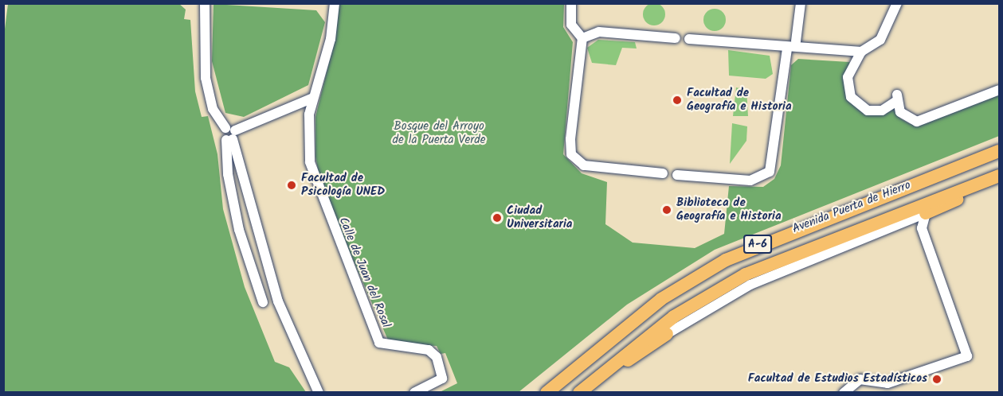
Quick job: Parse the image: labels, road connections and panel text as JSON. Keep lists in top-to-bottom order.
{
  "streets": {
    "highway": ["Avenida Puerta de Hierro", "A-6"],
    "street": ["Calle de Juan del Rosal"]
  },
  "parks": ["Bosque del Arroyo de la Puerta Verde"],
  "places": [
    "Facultad de Geografía e Historia",
    "Facultad de Psicología UNED",
    "Biblioteca de Geografía e Historia",
    "Ciudad Universitaria",
    "Facultad de Estudios Estadísticos"
  ]
}
